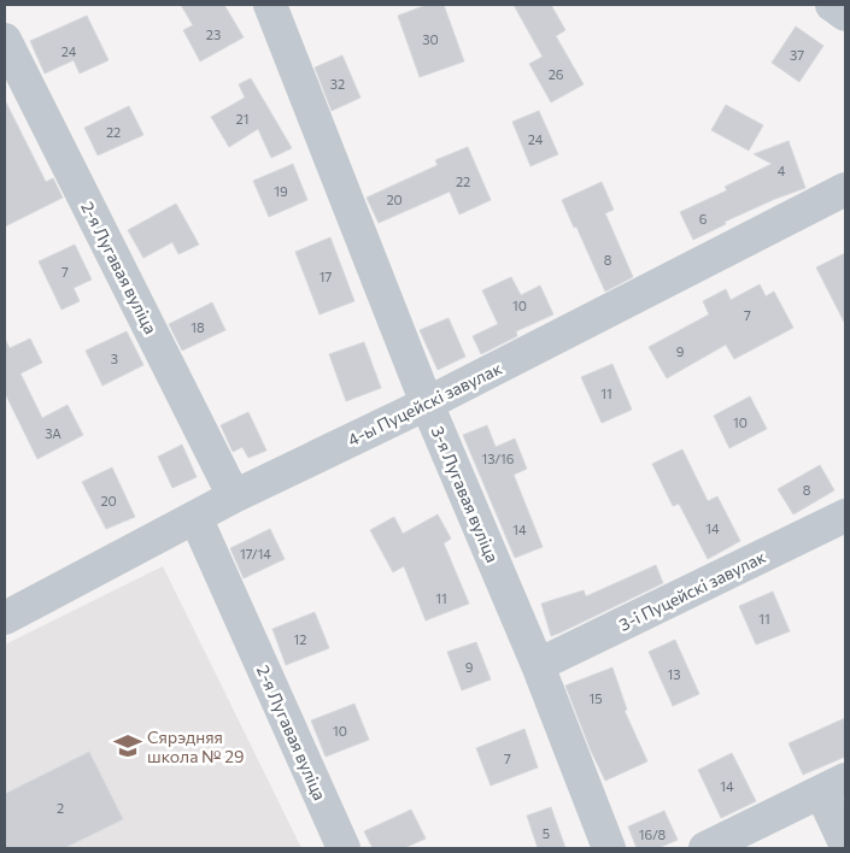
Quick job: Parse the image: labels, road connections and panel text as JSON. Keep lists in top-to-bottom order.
{
  "streets": {
    "street": [
      "2-я Лугавая вуліца",
      "4-ы Пуцейскі завулак",
      "3-я Лугавая вуліца",
      "3-і Пуцейскі завулак"
    ]
  },
  "crossings": [
    ["2-я Лугавая вуліца", "4-ы Пуцейскі завулак"],
    ["4-ы Пуцейскі завулак", "3-я Лугавая вуліца"],
    ["3-я Лугавая вуліца", "3-і Пуцейскі завулак"]
  ],
  "places": {
    "school or university": ["Сярэдняя школа № 29"]
  },
  "house_numbers": [
    "23",
    "30",
    "24",
    "37",
    "26",
    "32",
    "21",
    "22",
    "24",
    "4",
    "22",
    "19",
    "20",
    "6",
    "8",
    "7",
    "17",
    "10",
    "7",
    "18",
    "9",
    "3",
    "11",
    "10",
    "3А",
    "13/16",
    "8",
    "20",
    "14",
    "14",
    "17/14",
    "11",
    "11",
    "12",
    "9",
    "13",
    "15",
    "10",
    "7",
    "14",
    "2",
    "5",
    "16/8"
  ]
}
